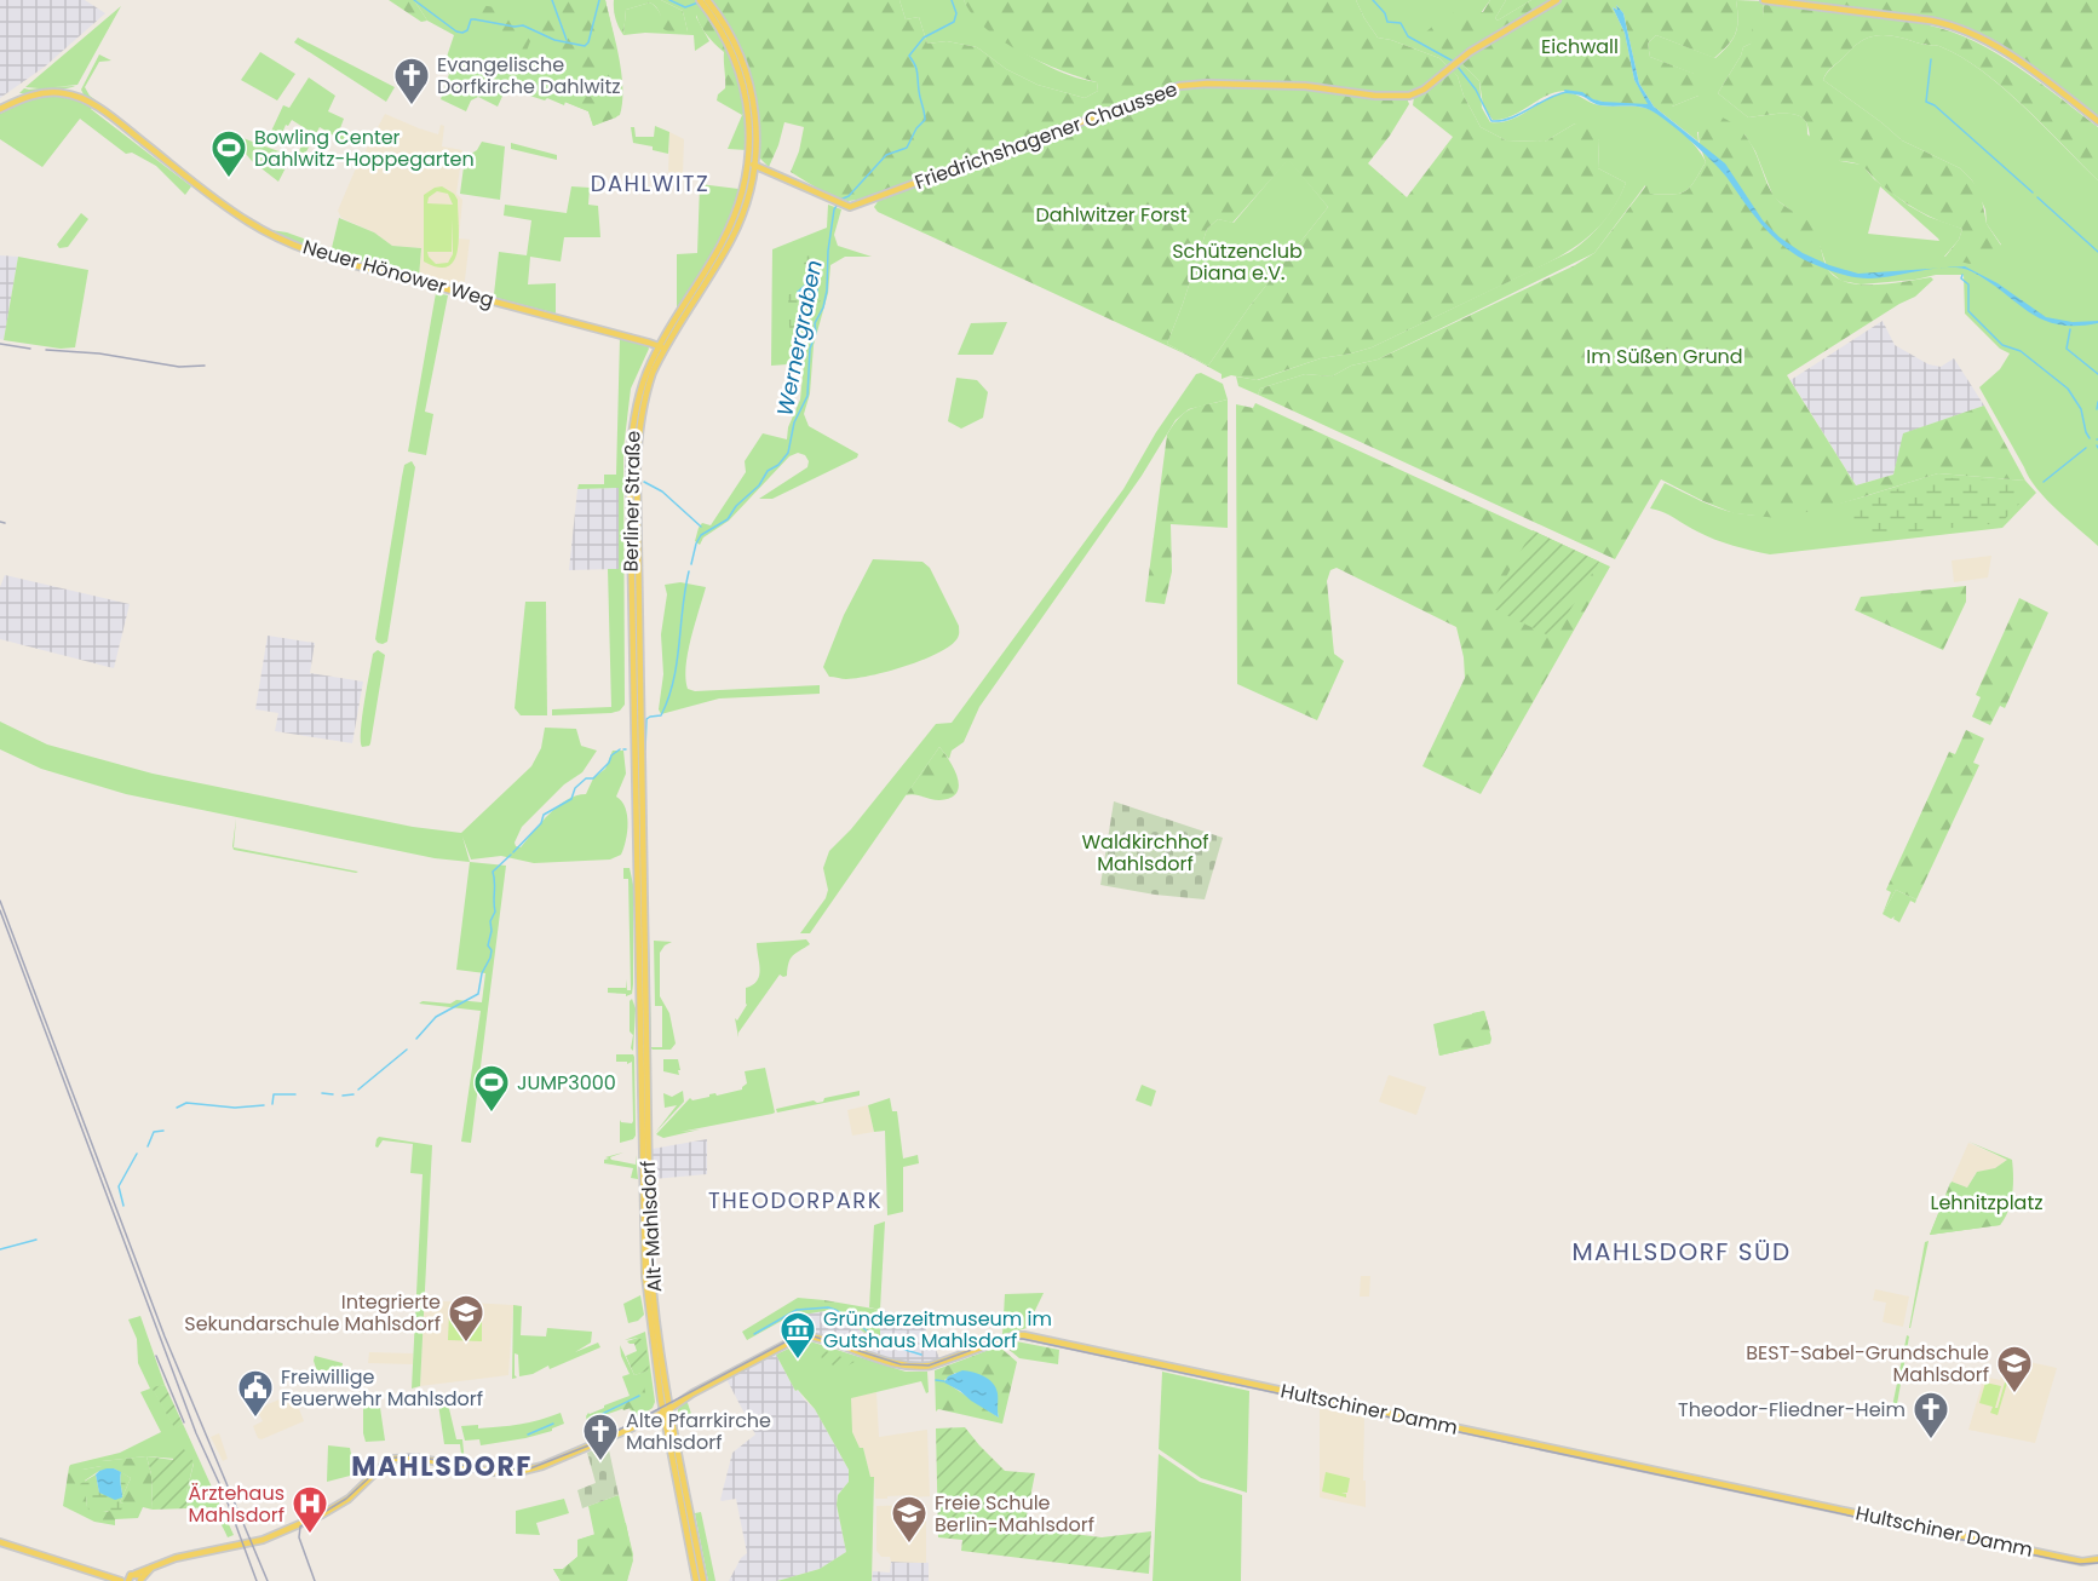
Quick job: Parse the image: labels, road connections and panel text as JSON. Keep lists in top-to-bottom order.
{
  "streets": {
    "main road": [
      "Friedrichshagener Chaussee",
      "Neuer Hönower Weg",
      "Berliner Straße",
      "Alt-Mahlsdorf",
      "Hultschiner Damm"
    ]
  },
  "crossings": [
    ["Friedrichshagener Chaussee", "Berliner Straße"],
    ["Neuer Hönower Weg", "Berliner Straße"],
    ["Berliner Straße", "Alt-Mahlsdorf"],
    ["Alt-Mahlsdorf", "Hultschiner Damm"]
  ],
  "districts": [
    "DAHLWITZ",
    "THEODORPARK",
    "MAHLSDORF SÜD",
    "MAHLSDORF"
  ],
  "water": ["Wernergraben"],
  "parks": [
    "Eichwall",
    "Dahlwitzer Forst",
    "Schützenclub Diana e.V.",
    "Im Süßen Grund",
    "Waldkirchhof Mahlsdorf",
    "Lehnitzplatz"
  ],
  "places": {
    "church": ["Evangelische Dorfkirche Dahlwitz", "Theodor-Fliedner-Heim", "Alte Pfarrkirche Mahlsdorf"],
    "sports": ["Bowling Center Dahlwitz-Hoppegarten", "JUMP3000"],
    "school or university": ["Integrierte Sekundarschule Mahlsdorf", "BEST-Sabel-Grundschule Mahlsdorf", "Freie Schule Berlin-Mahlsdorf"],
    "museum": ["Gründerzeitmuseum im Gutshaus Mahlsdorf"],
    "public building": ["Freiwillige Feuerwehr Mahlsdorf"],
    "hospital": ["Ärztehaus Mahlsdorf"]
  }
}
